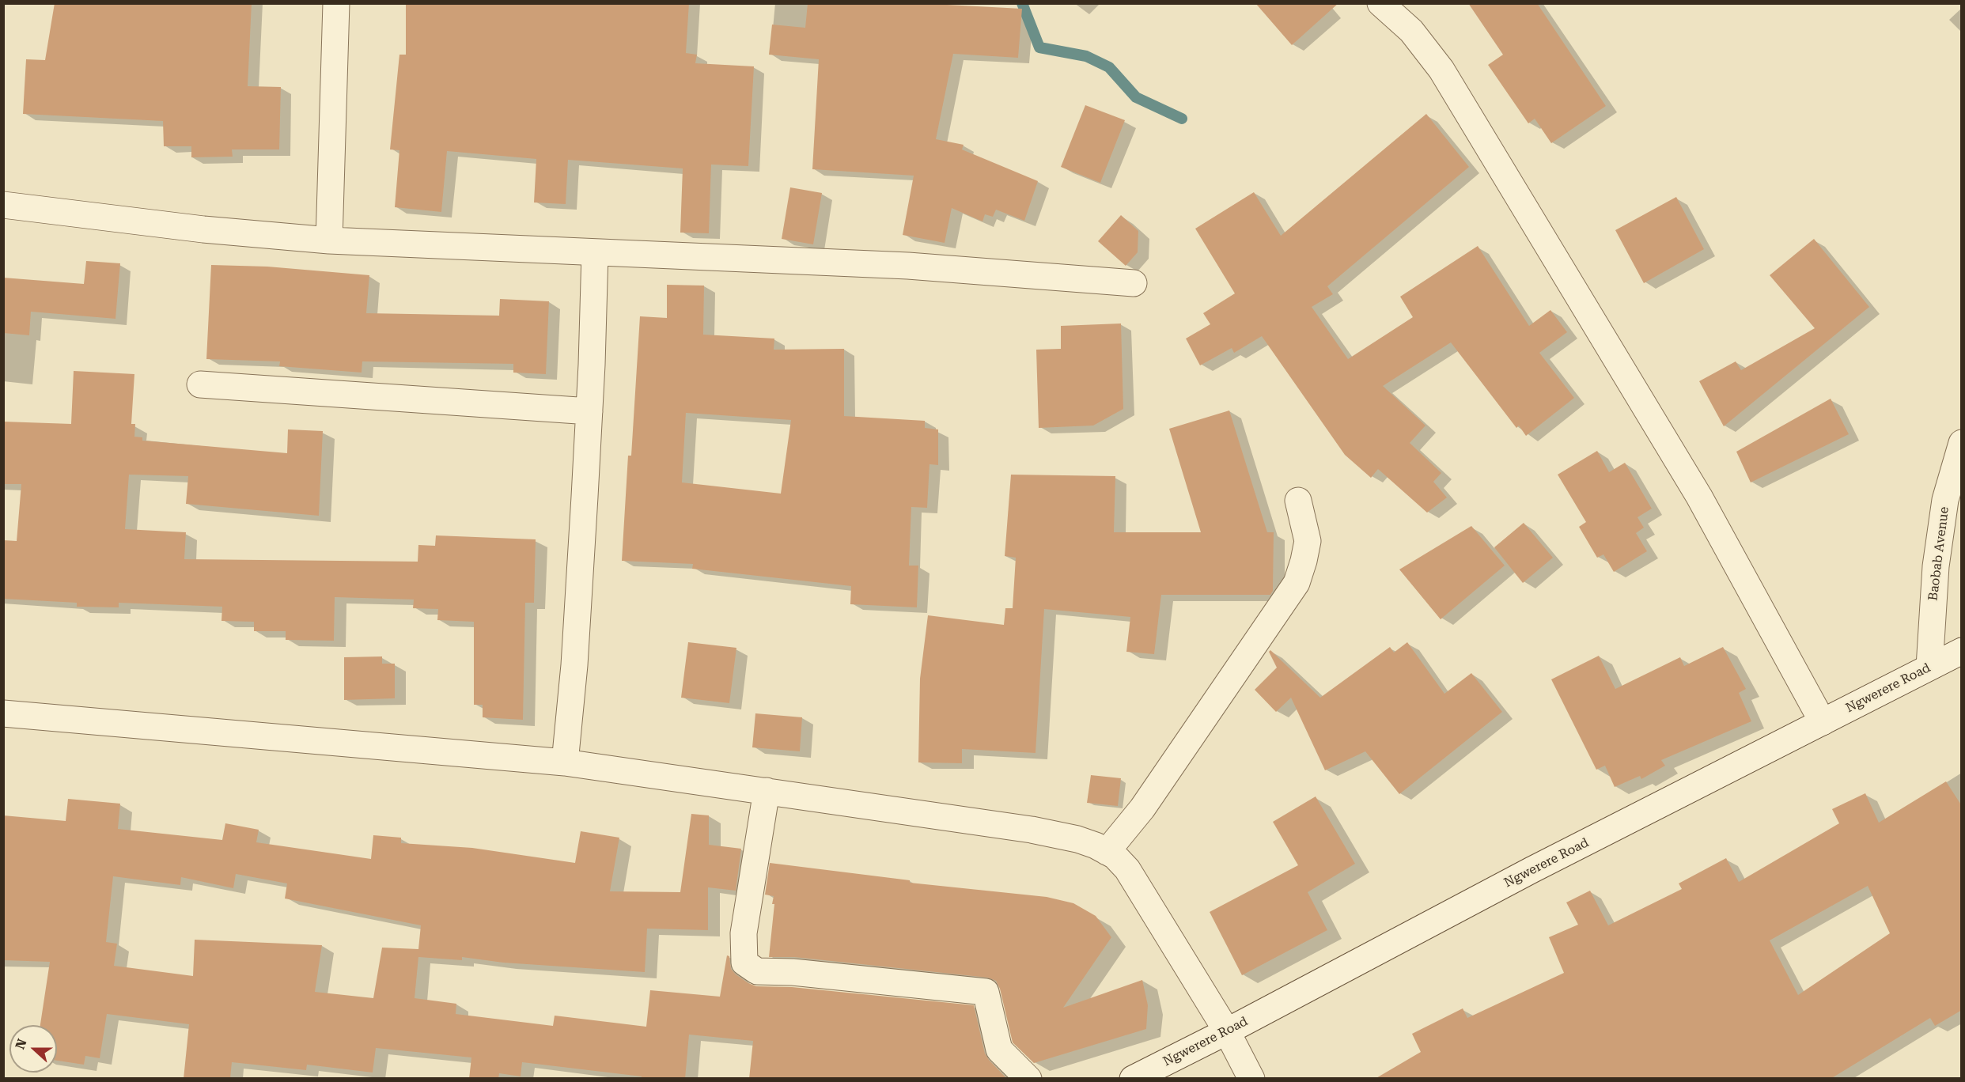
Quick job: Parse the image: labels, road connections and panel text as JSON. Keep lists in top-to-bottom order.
{
  "streets": {
    "street": ["Baobab Avenue", "Ngwerere Road"]
  },
  "crossings": [
    ["Baobab Avenue", "Ngwerere Road"]
  ],
  "north": "left"
}
